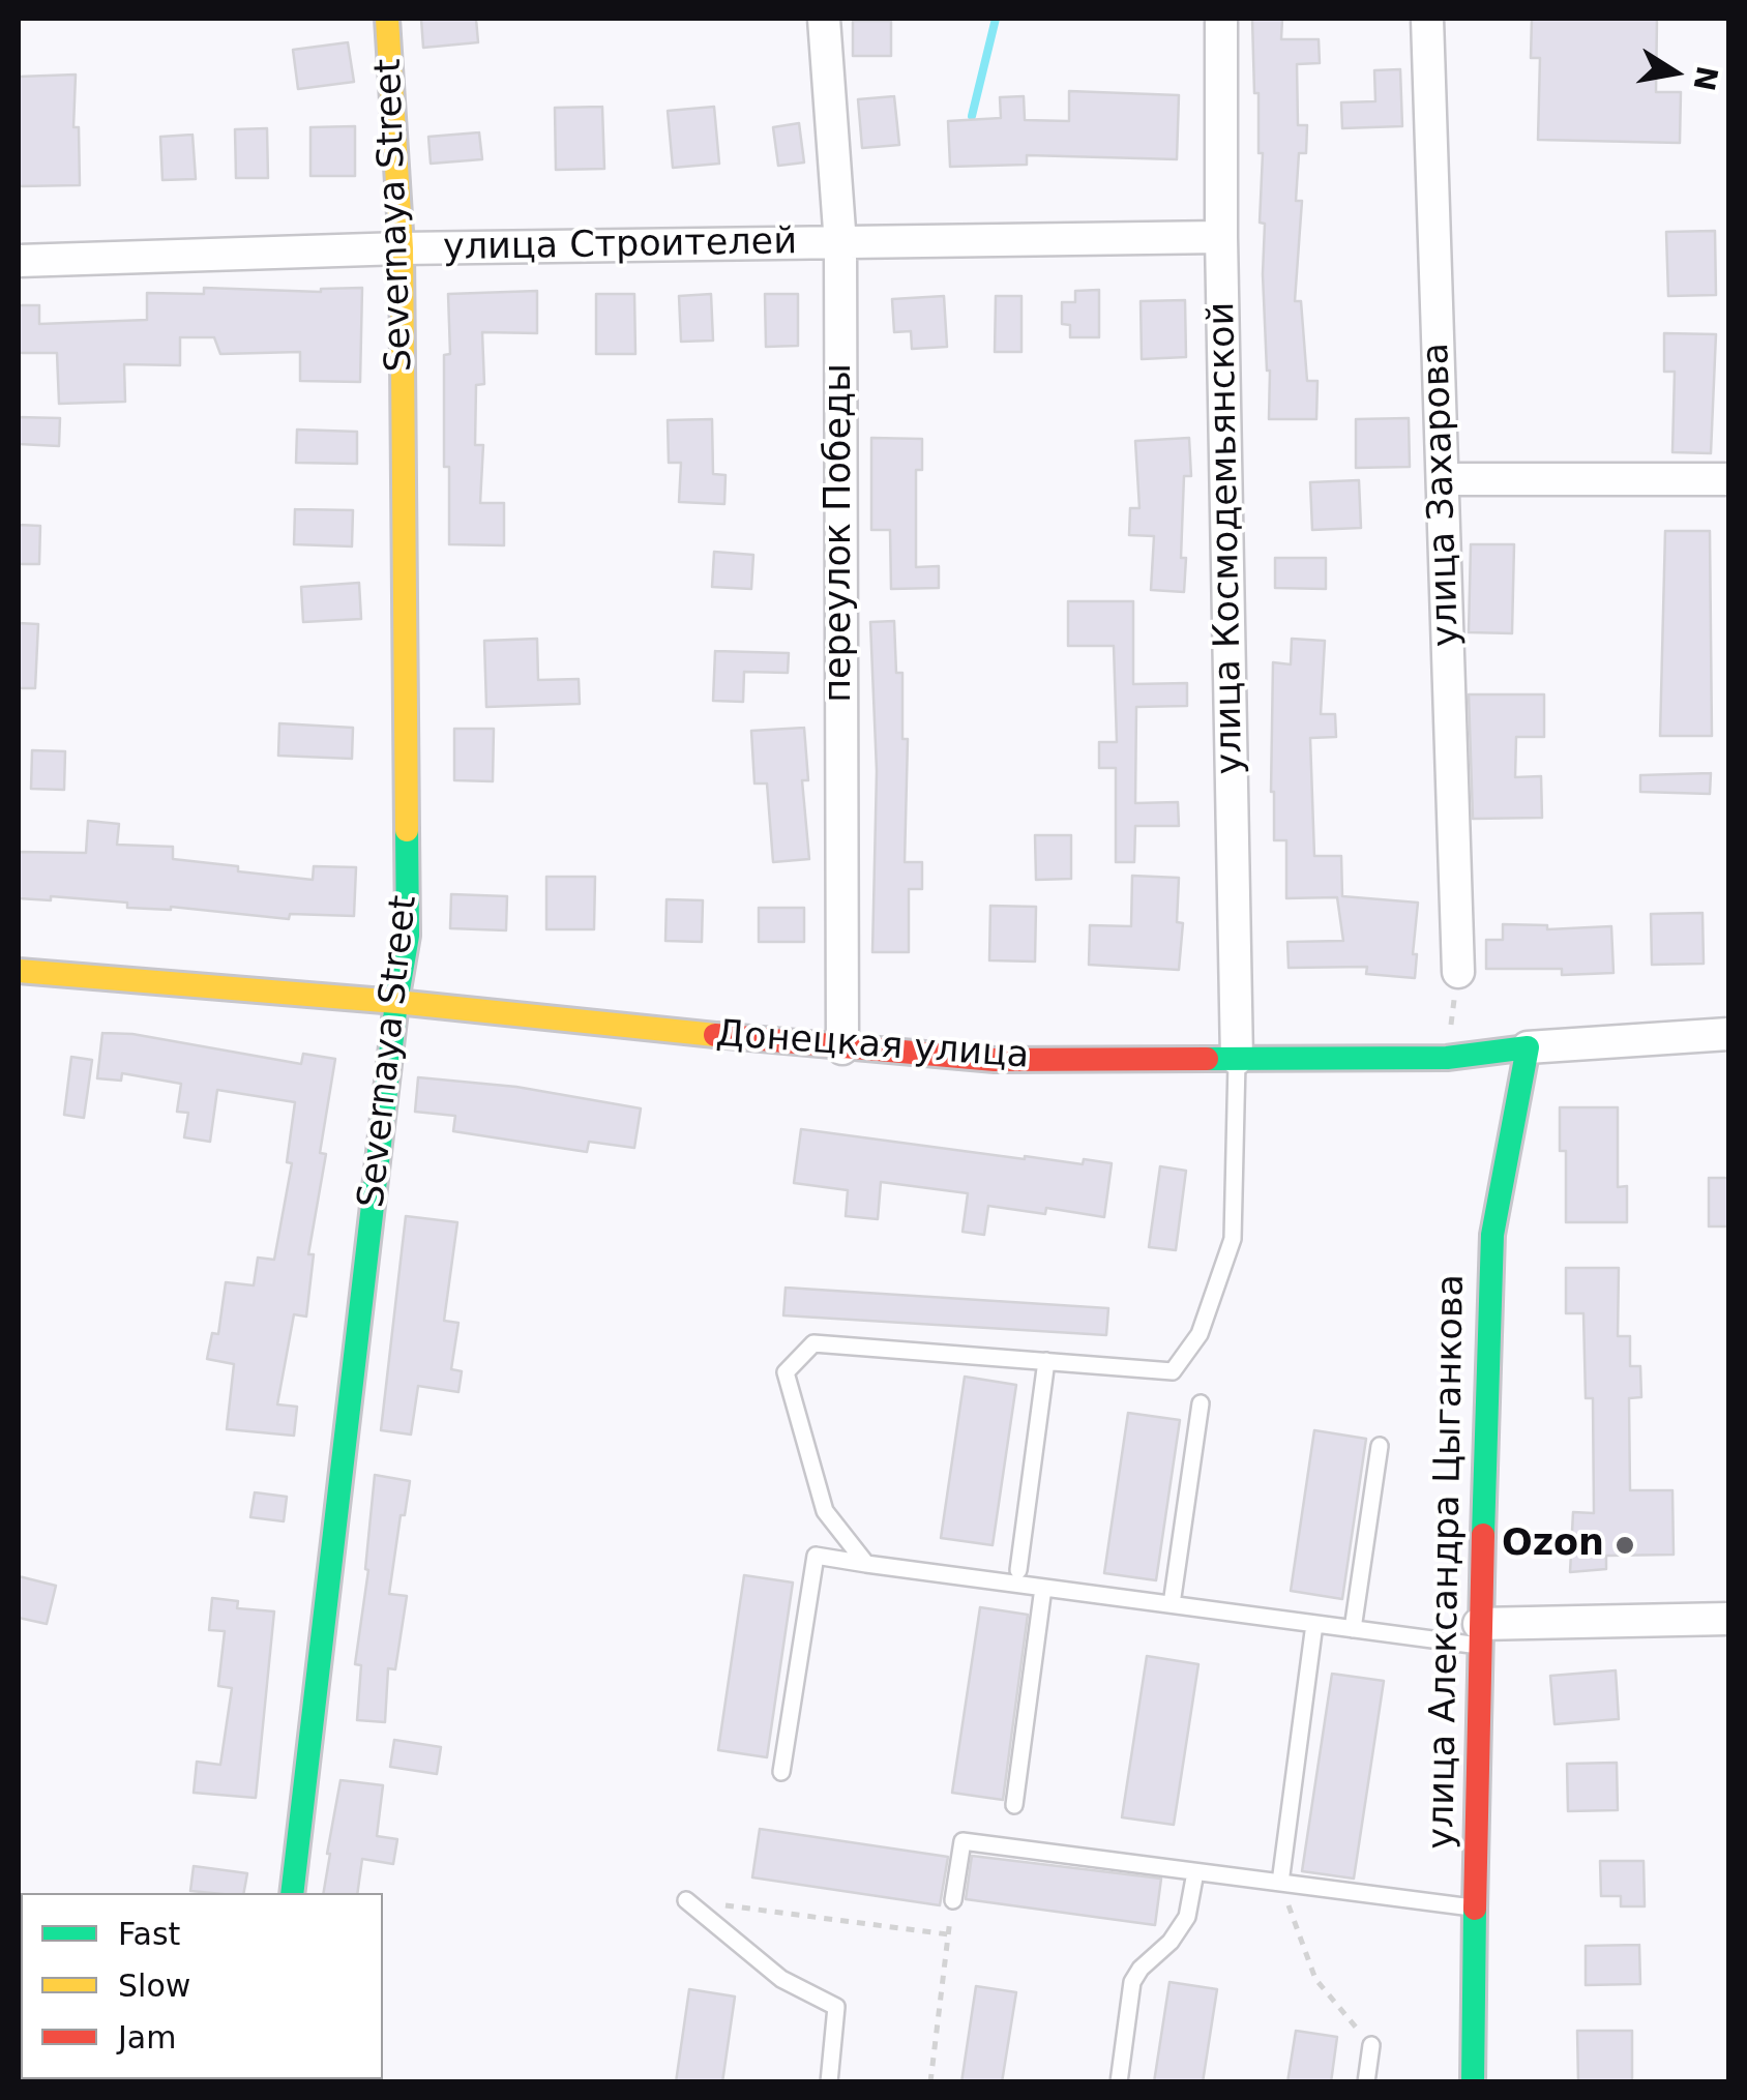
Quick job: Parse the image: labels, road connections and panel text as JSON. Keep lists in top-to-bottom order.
{
  "streets": {
    "street": [
      "Severnaya Street",
      "улица Строителей",
      "улица Захарова",
      "переулок Победы",
      "улица Космодемьянской",
      "Донецкая улица",
      "улица Александра Цыганкова"
    ]
  },
  "crossings": [
    ["Severnaya Street", "улица Строителей"],
    ["Severnaya Street", "Донецкая улица"],
    ["улица Строителей", "переулок Победы"],
    ["улица Строителей", "улица Космодемьянской"],
    ["переулок Победы", "Донецкая улица"],
    ["улица Космодемьянской", "Донецкая улица"],
    ["Донецкая улица", "улица Александра Цыганкова"]
  ],
  "places": ["Ozon"],
  "legend": ["Fast", "Slow", "Jam"],
  "north": "right"
}
